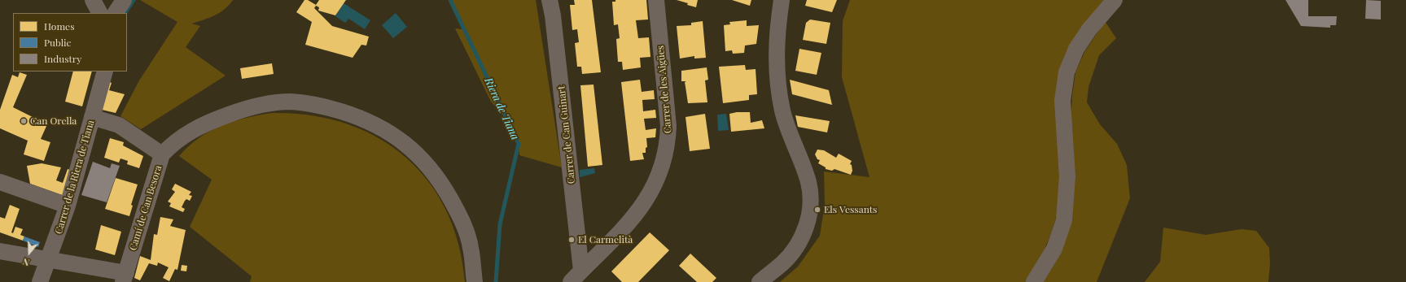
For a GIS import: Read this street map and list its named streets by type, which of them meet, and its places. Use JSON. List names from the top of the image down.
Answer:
{
  "streets": {
    "street": [
      "Carrer de les Aigües",
      "Carrer de Can Guinart",
      "Carrer de la Riera de Tiana",
      "Camí de Can Besora"
    ]
  },
  "crossings": [
    ["Carrer de les Aigües", "Carrer de Can Guinart"],
    ["Carrer de la Riera de Tiana", "Camí de Can Besora"]
  ],
  "water": ["Riera de Tiana"],
  "places": ["Can Orella", "Els Vessants", "El Carmelità"],
  "legend": ["Homes", "Public", "Industry"],
  "north": "bottom"
}
